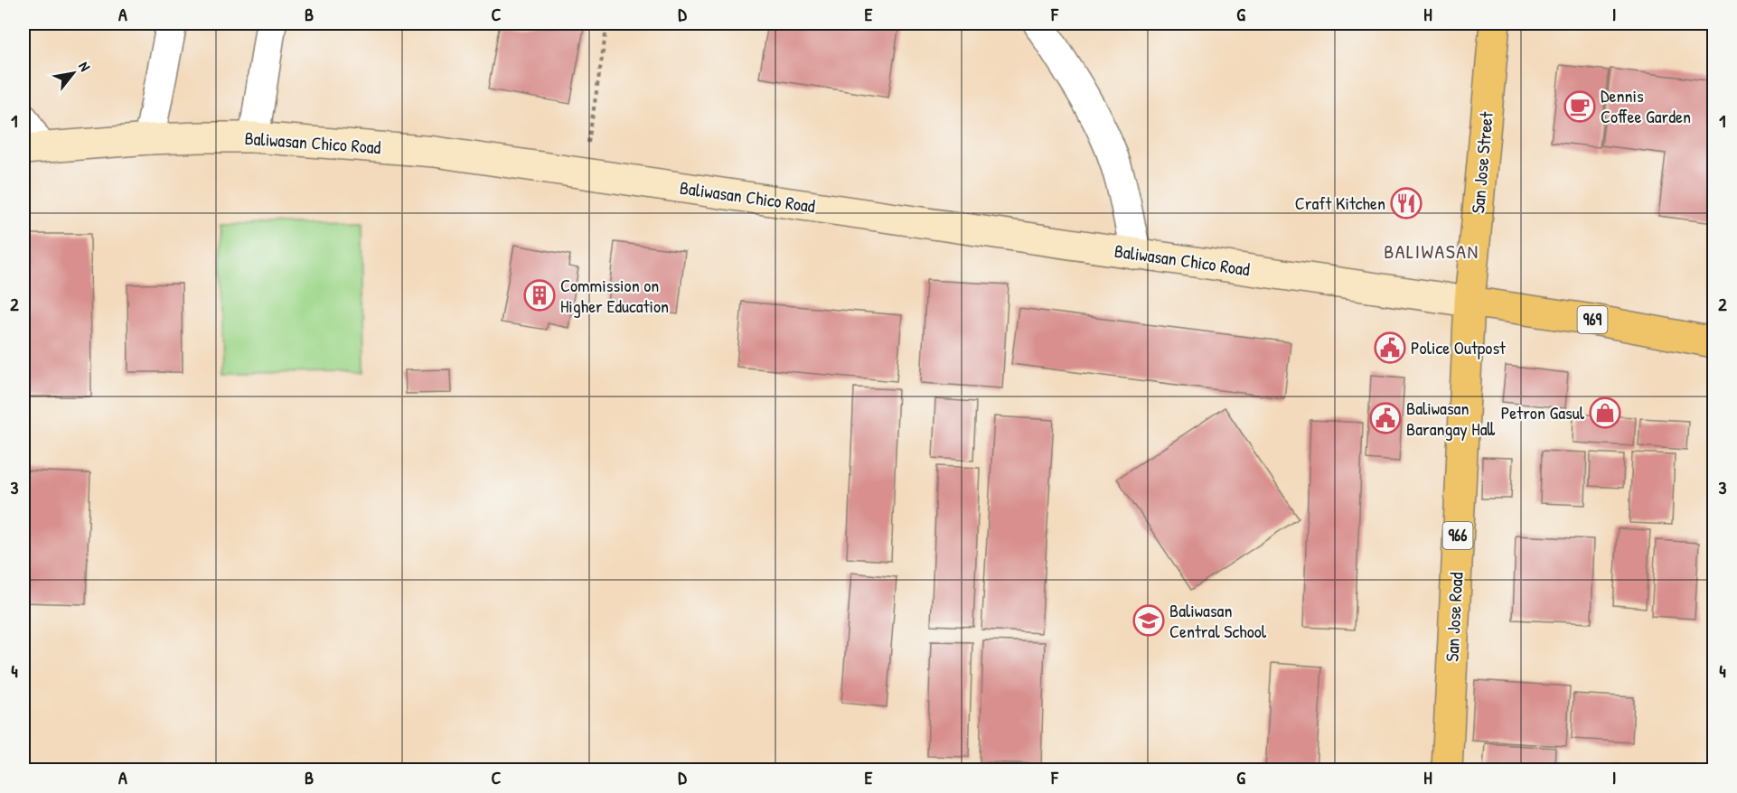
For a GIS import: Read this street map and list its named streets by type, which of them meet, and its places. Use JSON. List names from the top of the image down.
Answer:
{
  "streets": {
    "main road": [
      "Baliwasan Chico Road",
      "San Jose Street",
      "969",
      "966",
      "San Jose Road"
    ]
  },
  "crossings": [
    ["Baliwasan Chico Road", "San Jose Street"],
    ["Baliwasan Chico Road", "969"],
    ["Baliwasan Chico Road", "San Jose Road"],
    ["San Jose Street", "969"],
    ["San Jose Street", "San Jose Road"],
    ["969", "San Jose Road"]
  ],
  "districts": ["BALIWASAN"],
  "places": {
    "cafe": ["Dennis Coffee Garden"],
    "restaurant": ["Craft Kitchen"],
    "building": ["Commission on Higher Education"],
    "public building": ["Police Outpost", "Baliwasan Barangay Hall"],
    "shop": ["Petron Gasul"],
    "school or university": ["Baliwasan Central School"]
  },
  "north": "top right",
  "grid": {
    "columns": [
      "A",
      "B",
      "C",
      "D",
      "E",
      "F",
      "G",
      "H",
      "I"
    ],
    "rows": [
      "1",
      "2",
      "3",
      "4"
    ]
  }
}
